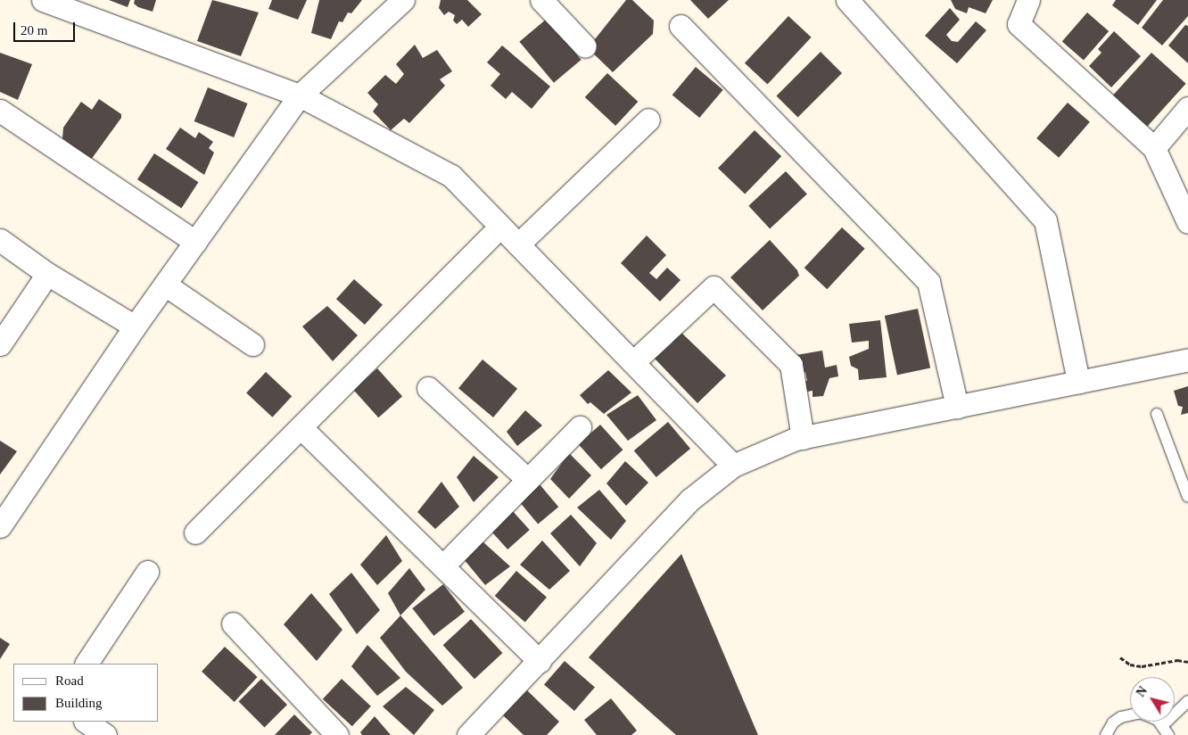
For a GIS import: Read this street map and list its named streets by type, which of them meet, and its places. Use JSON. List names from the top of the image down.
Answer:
{
  "legend": ["Road", "Building"],
  "scale_bar": "20 m",
  "north": "top left"
}
